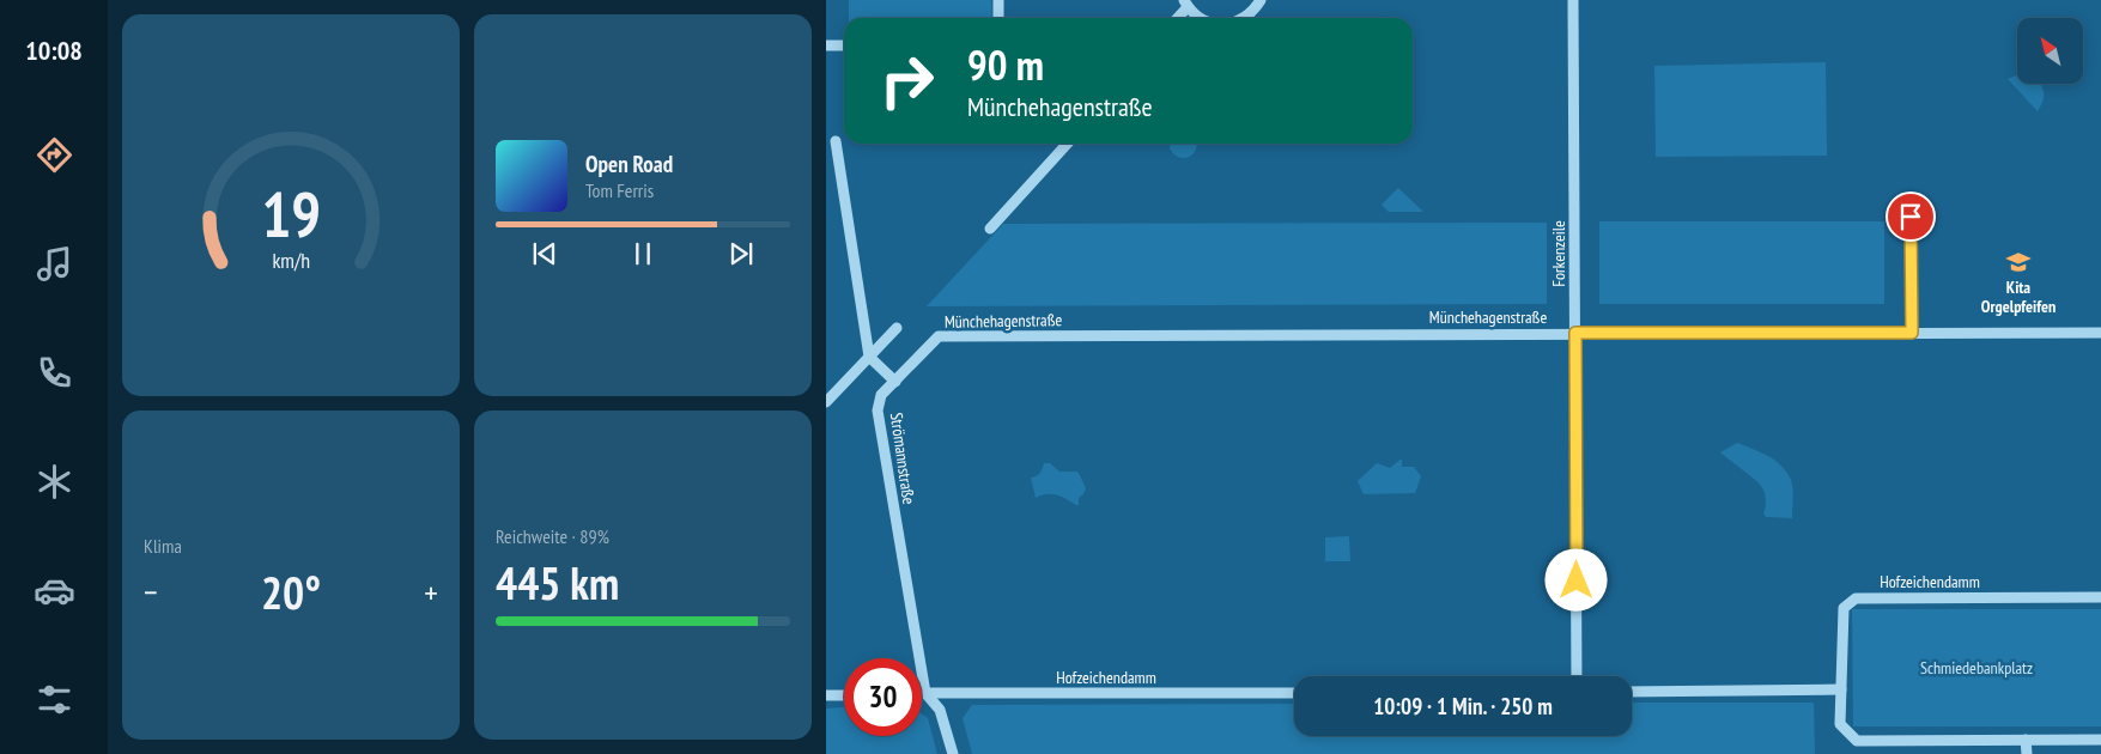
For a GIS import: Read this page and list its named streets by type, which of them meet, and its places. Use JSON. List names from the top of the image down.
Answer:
{
  "streets": {
    "street": [
      "Forkenzeile",
      "Münchehagenstraße",
      "Strömannstraße",
      "Hofzeichendamm"
    ]
  },
  "crossings": [
    ["Forkenzeile", "Münchehagenstraße"],
    ["Münchehagenstraße", "Strömannstraße"],
    ["Strömannstraße", "Hofzeichendamm"]
  ],
  "parks": ["Schmiedebankplatz"],
  "places": {
    "school or university": ["Kita Orgelpfeifen"]
  },
  "north": "top left",
  "page": {
    "tabs": "10:08",
    "turn": ["90 m", "Münchehagenstraße"],
    "song": ["Open Road", "Tom Ferris"],
    "tile": [
      "Klima",
      ["Reichweite · 89%", "445 km"]
    ],
    "heat": ["−", "20°", "+"],
    "limit": "30",
    "trip": "10:09 · 1 Min. · 250 m",
    "gauge": ["19", "km/h"]
  }
}
